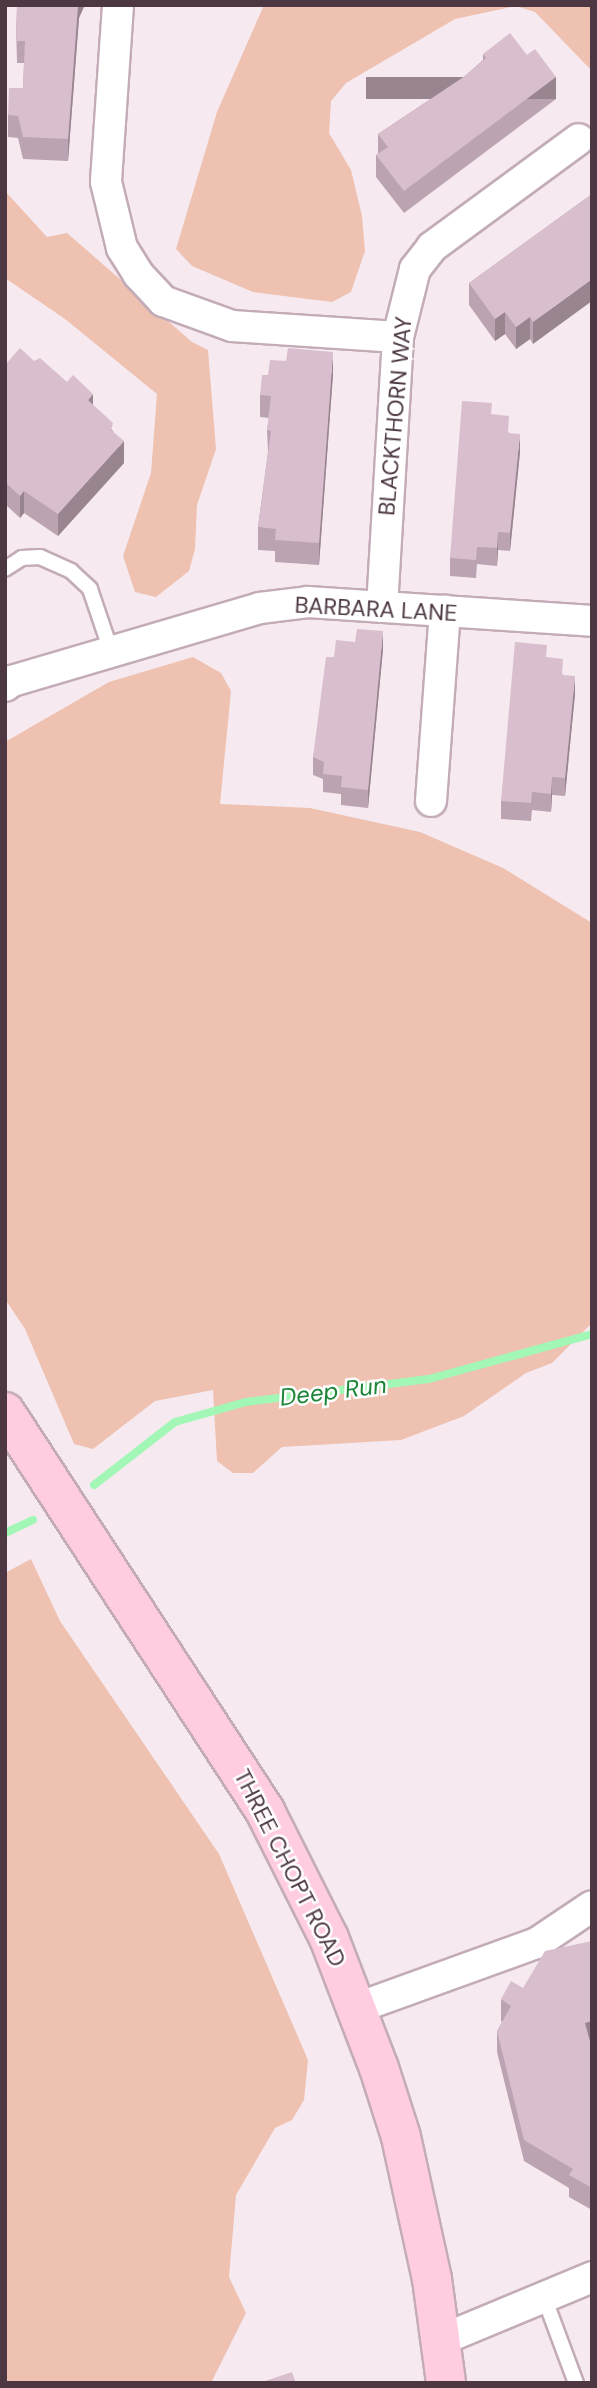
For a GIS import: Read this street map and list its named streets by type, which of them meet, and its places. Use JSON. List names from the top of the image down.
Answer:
{
  "streets": {
    "main road": ["THREE CHOPT ROAD"],
    "street": ["BLACKTHORN WAY", "BARBARA LANE"]
  },
  "crossings": [
    ["BLACKTHORN WAY", "BARBARA LANE"]
  ],
  "water": ["Deep Run"]
}
